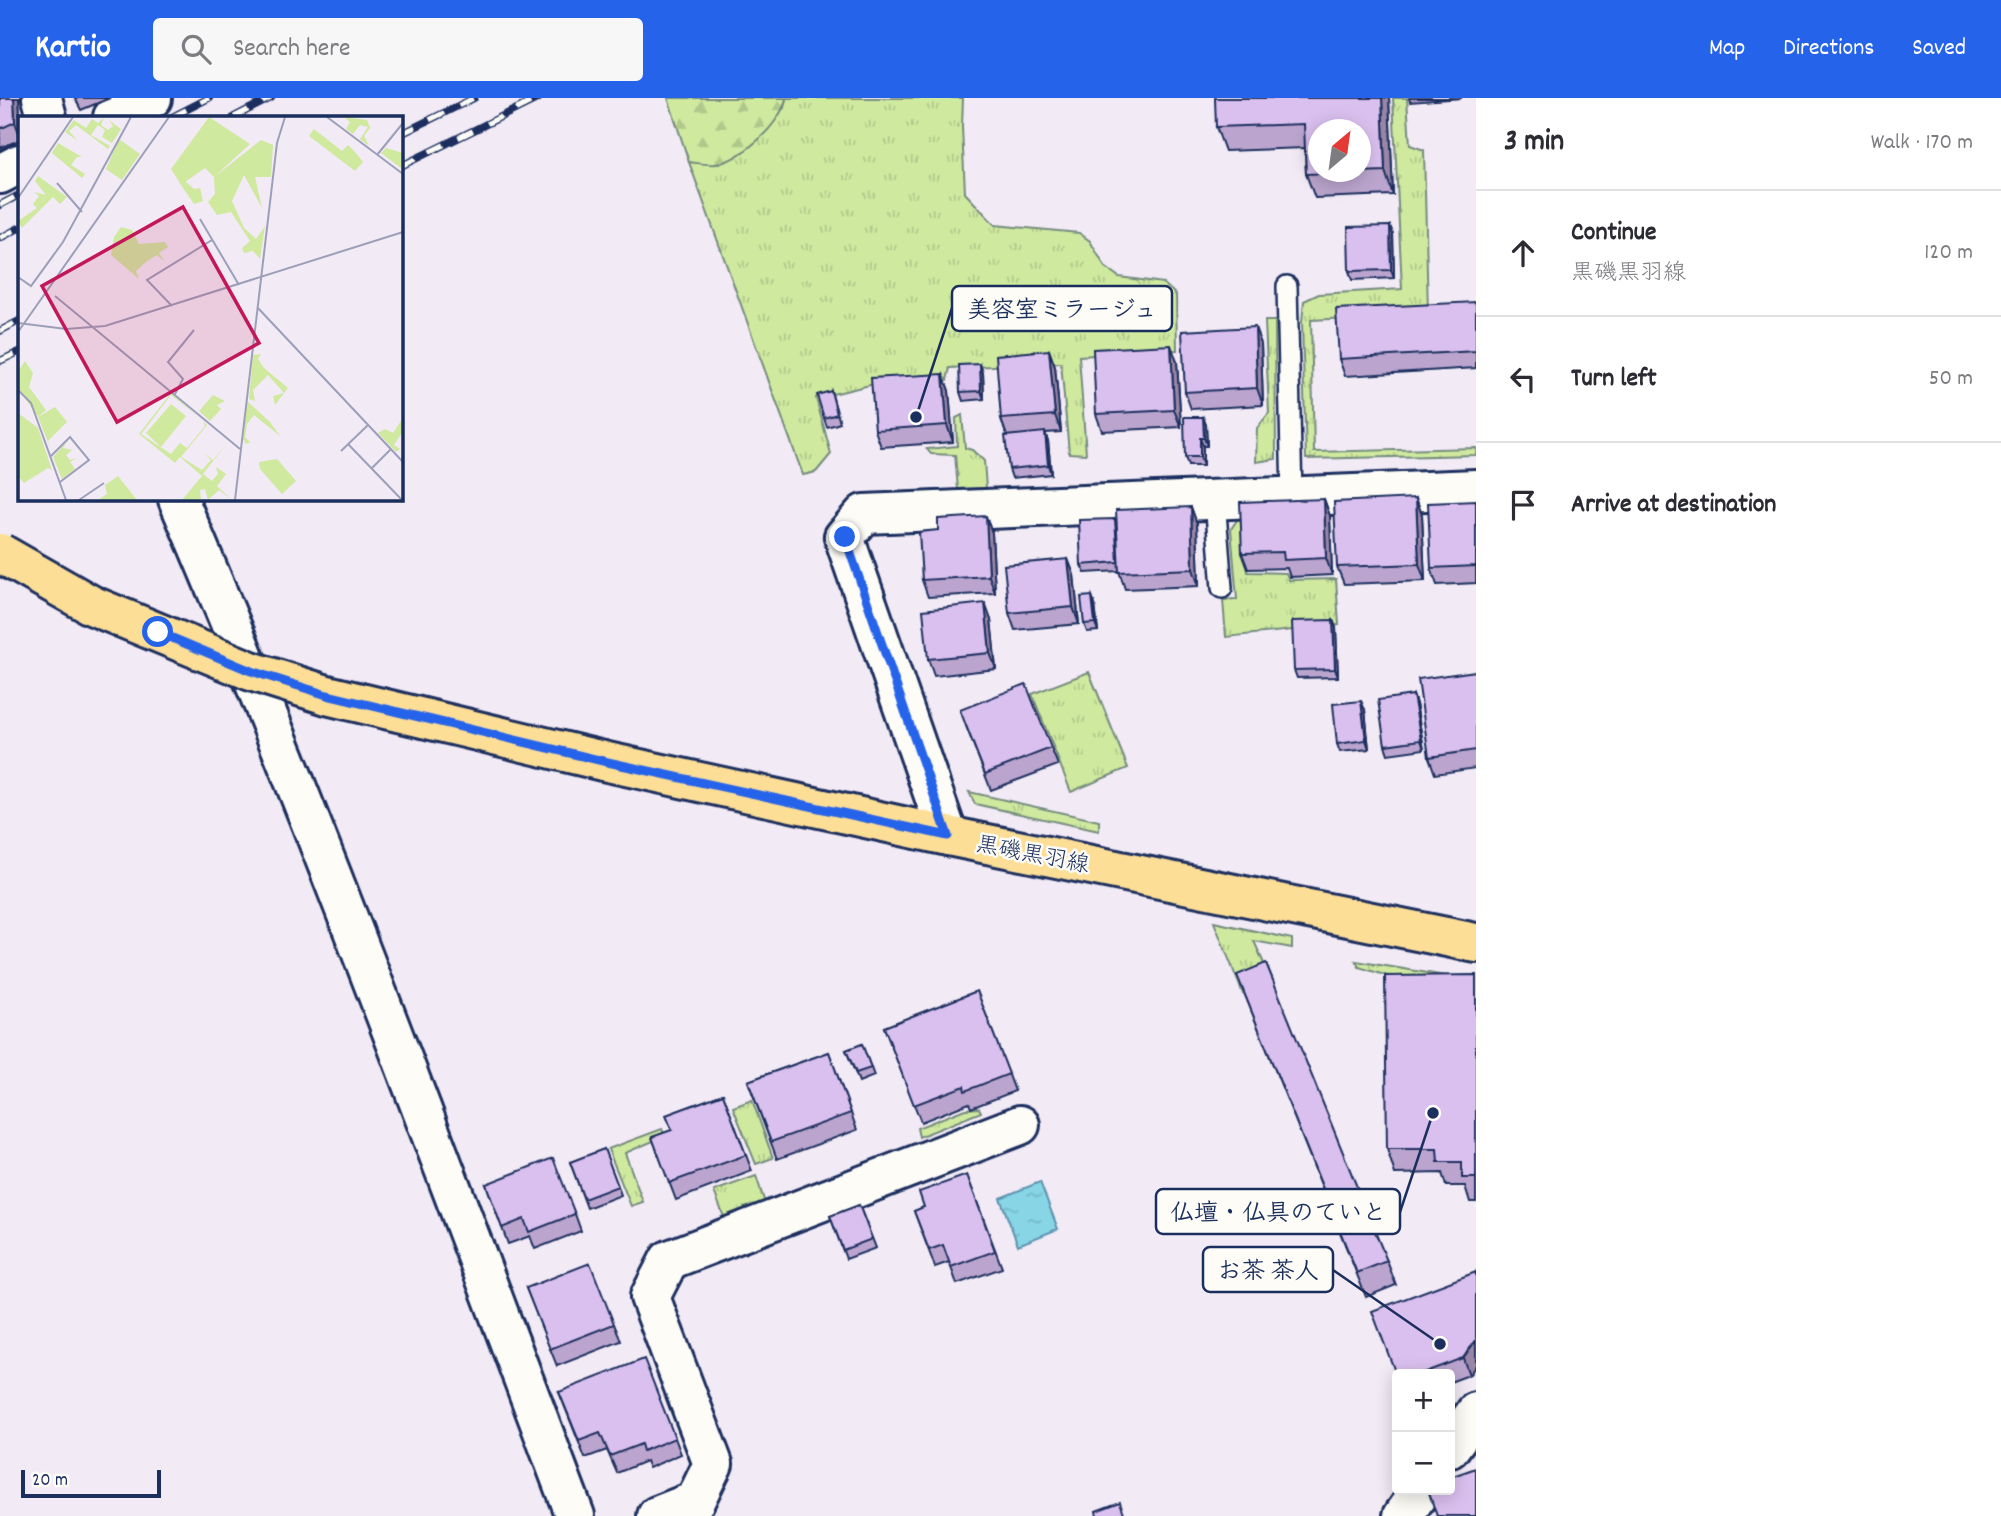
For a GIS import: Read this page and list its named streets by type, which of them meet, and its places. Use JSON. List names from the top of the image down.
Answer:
{
  "streets": {
    "main road": ["黒磯黒羽線"]
  },
  "places": ["美容室ミラージュ", "仏壇・仏具のていと", "お茶 茶人"],
  "scale_bar": "20 m",
  "north": "top right",
  "page": {
    "header": "Kartio",
    "search": "Search here",
    "nav": ["Map", "Directions", "Saved"],
    "heading": ["3 min", "Walk · 170 m"],
    "list": [
      ["Continue", "黒磯黒羽線", "120 m"],
      ["Turn left", "50 m"],
      "Arrive at destination"
    ],
    "map_buttons": ["+", "−"],
    "scale": "20 m"
  }
}
